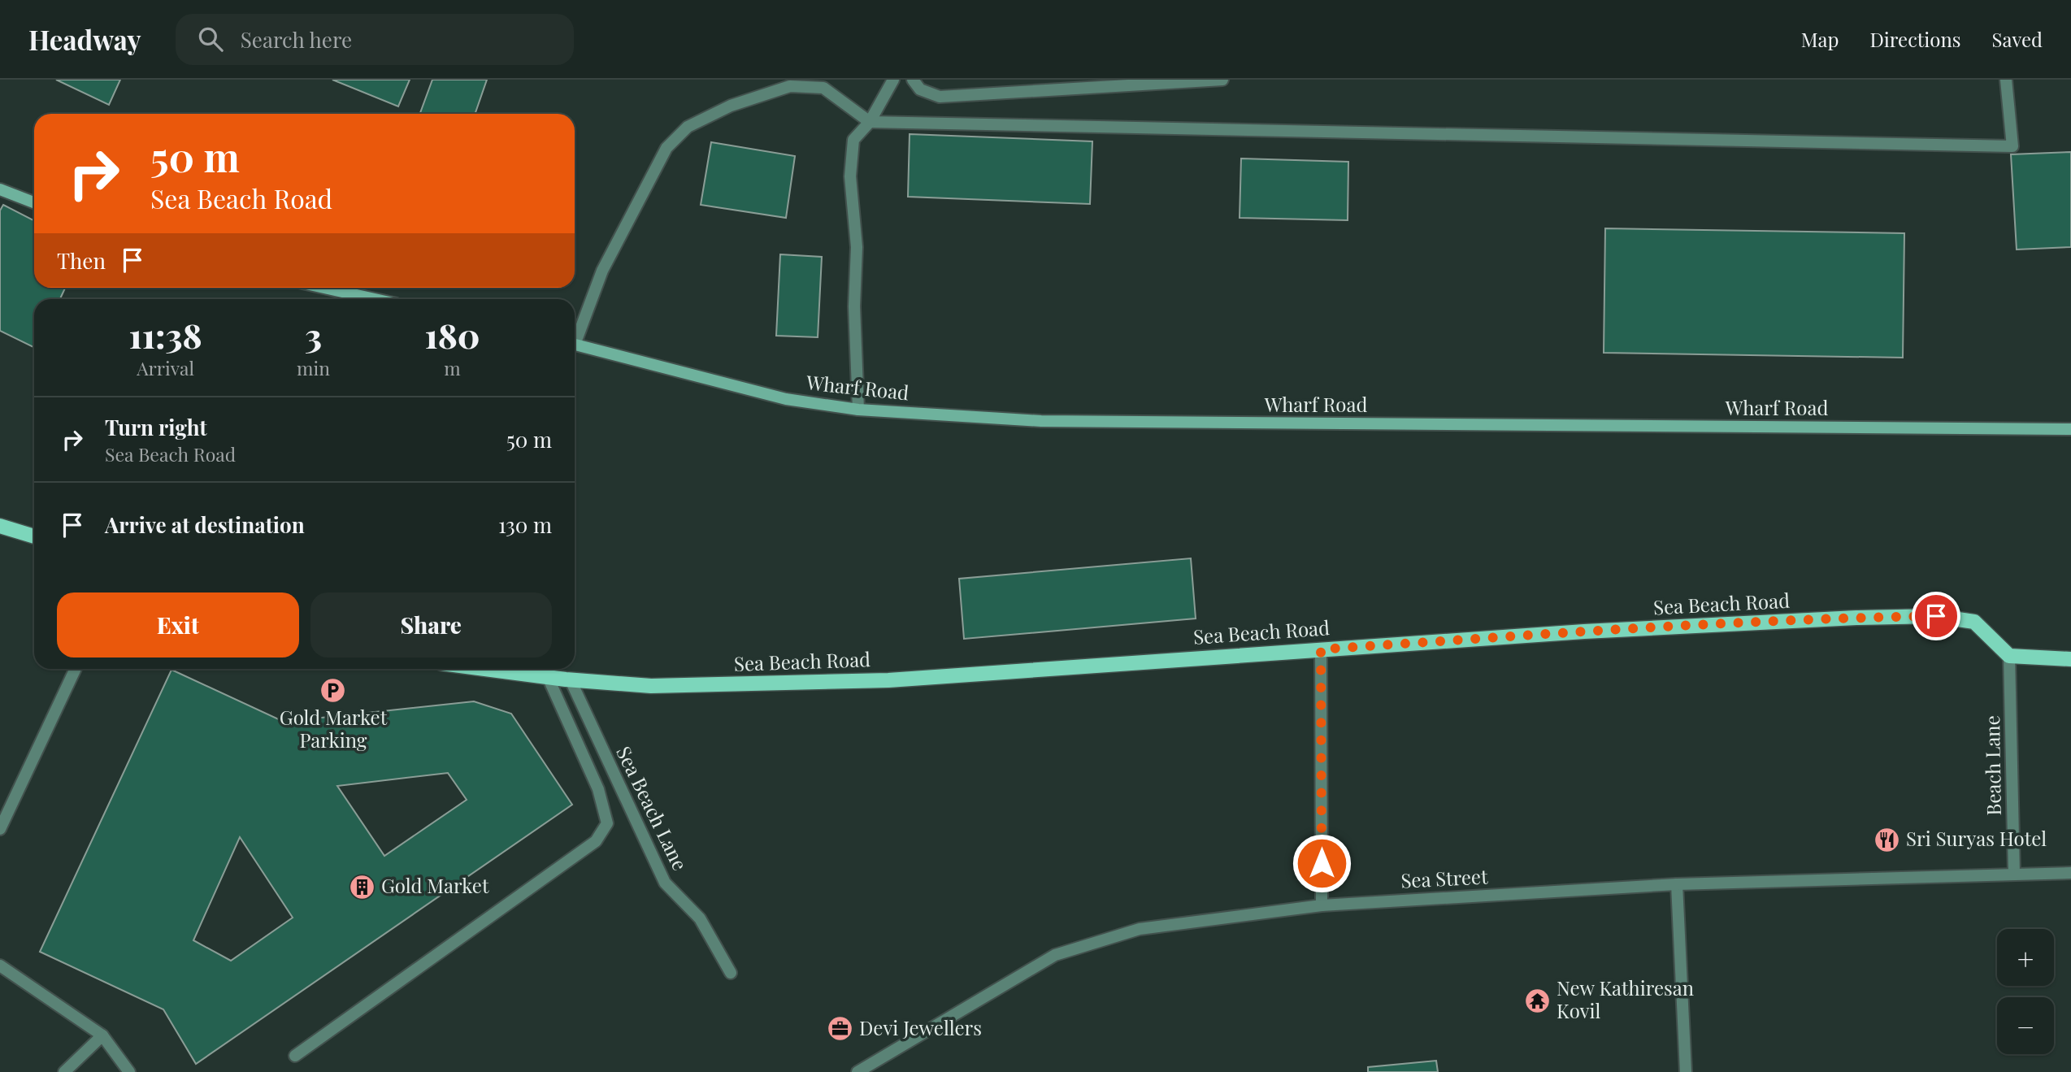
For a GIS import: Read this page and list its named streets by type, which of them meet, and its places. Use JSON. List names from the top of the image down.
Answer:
{
  "streets": {
    "main road": ["Wharf Road", "Sea Beach Road"],
    "street": ["Beach Lane", "Sea Beach Lane", "Sea Street"]
  },
  "crossings": [
    ["Sea Beach Road", "Beach Lane"],
    ["Sea Beach Road", "Sea Beach Lane"],
    ["Beach Lane", "Sea Street"]
  ],
  "places": {
    "parking": ["Gold Market Parking"],
    "restaurant": ["Sri Suryas Hotel"],
    "building": ["Gold Market"],
    "temple": ["New Kathiresan Kovil"],
    "office": ["Devi Jewellers"]
  },
  "page": {
    "header": "Headway",
    "search": "Search here",
    "nav": ["Map", "Directions", "Saved"],
    "turn": ["50 m", "Sea Beach Road"],
    "then": "Then",
    "eta": [
      "11:38",
      "Arrival",
      "3",
      "min",
      "180",
      "m"
    ],
    "list": [
      {
        "name": "Turn right",
        "note": "Sea Beach Road",
        "value": "50 m"
      },
      {
        "name": "Arrive at destination",
        "value": "130 m"
      }
    ],
    "buttons": ["Exit", "Share"],
    "map_buttons": ["+", "−"]
  }
}
